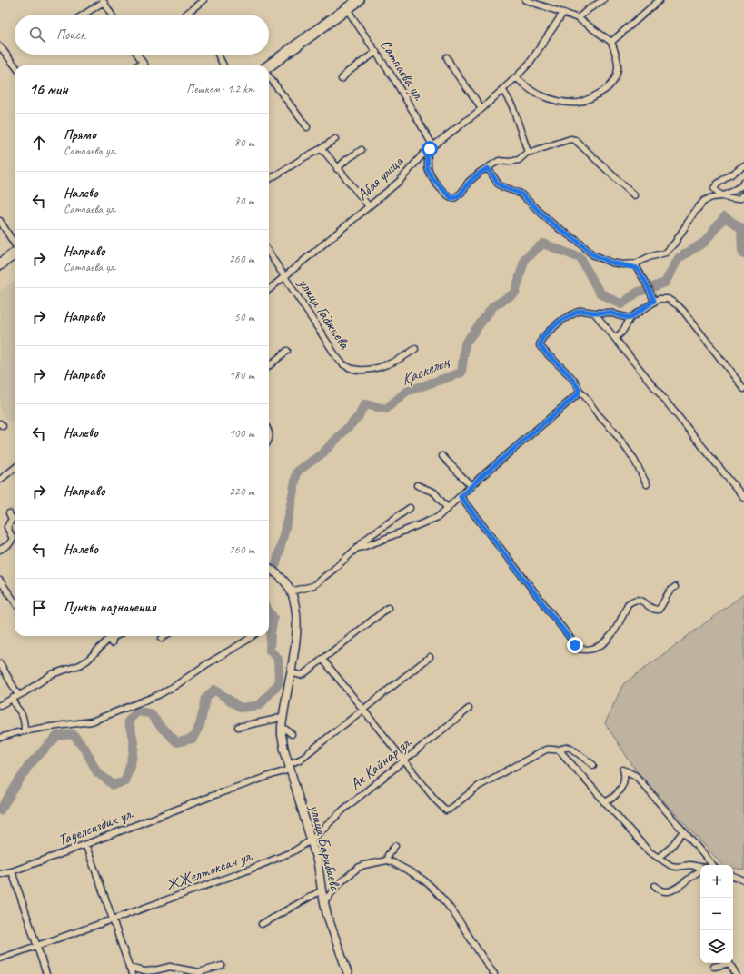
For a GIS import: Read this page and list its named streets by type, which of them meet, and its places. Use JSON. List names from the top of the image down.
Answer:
{
  "streets": {
    "street": [
      "Сатпаева ул.",
      "Абая улица",
      "улица Гаджиева",
      "Ак Кайнар ул.",
      "Тауелсиздик ул.",
      "улица Барибаева",
      "ЖЖелтоксан ул."
    ]
  },
  "crossings": [
    ["Сатпаева ул.", "Абая улица"],
    ["Абая улица", "улица Гаджиева"],
    ["Ак Кайнар ул.", "улица Барибаева"],
    ["Ак Кайнар ул.", "ЖЖелтоксан ул."],
    ["Тауелсиздик ул.", "улица Барибаева"],
    ["улица Барибаева", "ЖЖелтоксан ул."]
  ],
  "water": ["Қаскелең"],
  "page": {
    "search": "Поиск",
    "heading": ["16 мин", "Пешком · 1.2 km"],
    "list": [
      ["Прямо", "Сатпаева ул.", "80 m"],
      ["Налево", "Сатпаева ул.", "70 m"],
      ["Направо", "Сатпаева ул.", "260 m"],
      ["Направо", "50 m"],
      ["Направо", "180 m"],
      ["Налево", "100 m"],
      ["Направо", "220 m"],
      ["Налево", "260 m"],
      "Пункт назначения"
    ],
    "map_buttons": ["+", "−"]
  }
}
